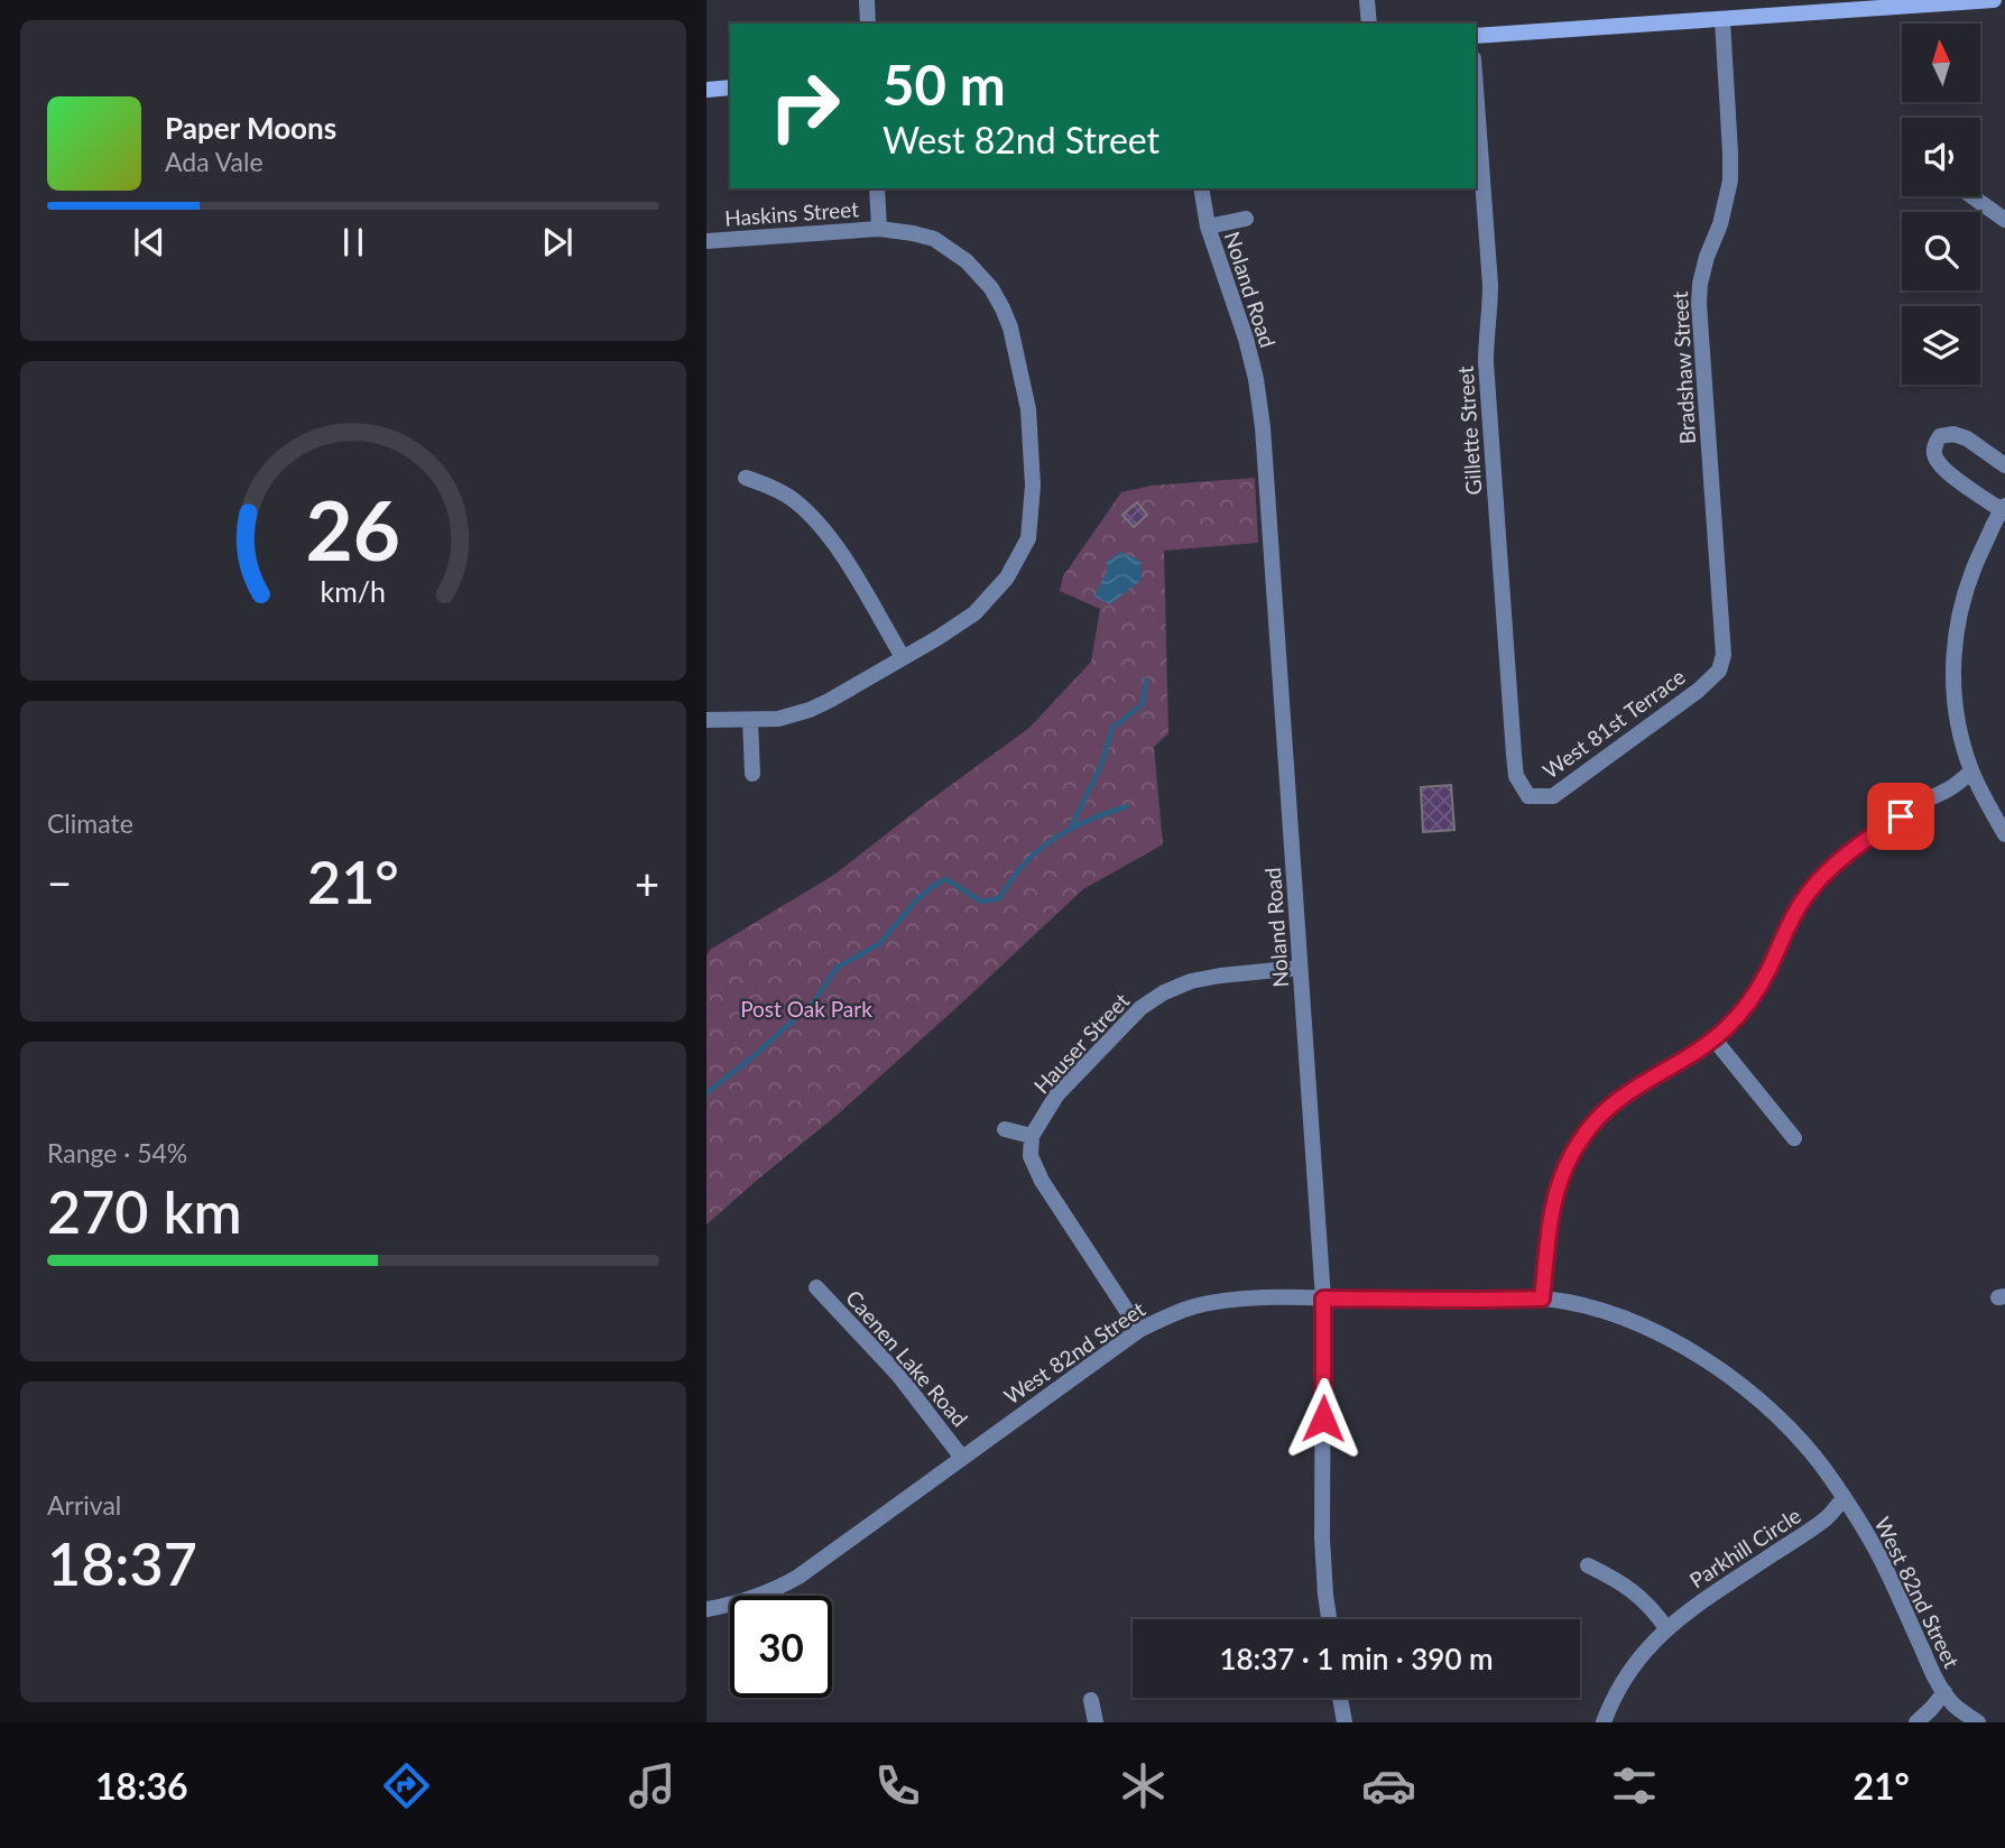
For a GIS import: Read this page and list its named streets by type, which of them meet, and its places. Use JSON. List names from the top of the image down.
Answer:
{
  "streets": {
    "street": [
      "Haskins Street",
      "Noland Road",
      "Bradshaw Street",
      "Gillette Street",
      "West 81st Terrace",
      "Hauser Street",
      "West 82nd Street",
      "Caenen Lake Road",
      "Parkhill Circle"
    ]
  },
  "crossings": [
    ["Noland Road", "Hauser Street"],
    ["Noland Road", "West 82nd Street"],
    ["Bradshaw Street", "West 81st Terrace"],
    ["Gillette Street", "West 81st Terrace"],
    ["West 82nd Street", "Caenen Lake Road"],
    ["West 82nd Street", "Parkhill Circle"]
  ],
  "parks": ["Post Oak Park"],
  "north": "top",
  "page": {
    "turn": ["50 m", "West 82nd Street"],
    "song": ["Paper Moons", "Ada Vale"],
    "tile": [
      "Climate",
      ["Range · 54%", "270 km"],
      ["Arrival", "18:37"]
    ],
    "heat": ["−", "21°", "+"],
    "limit": "30",
    "trip": "18:37 · 1 min · 390 m",
    "tabs": ["18:36", "21°"],
    "gauge": ["26", "km/h"]
  }
}
